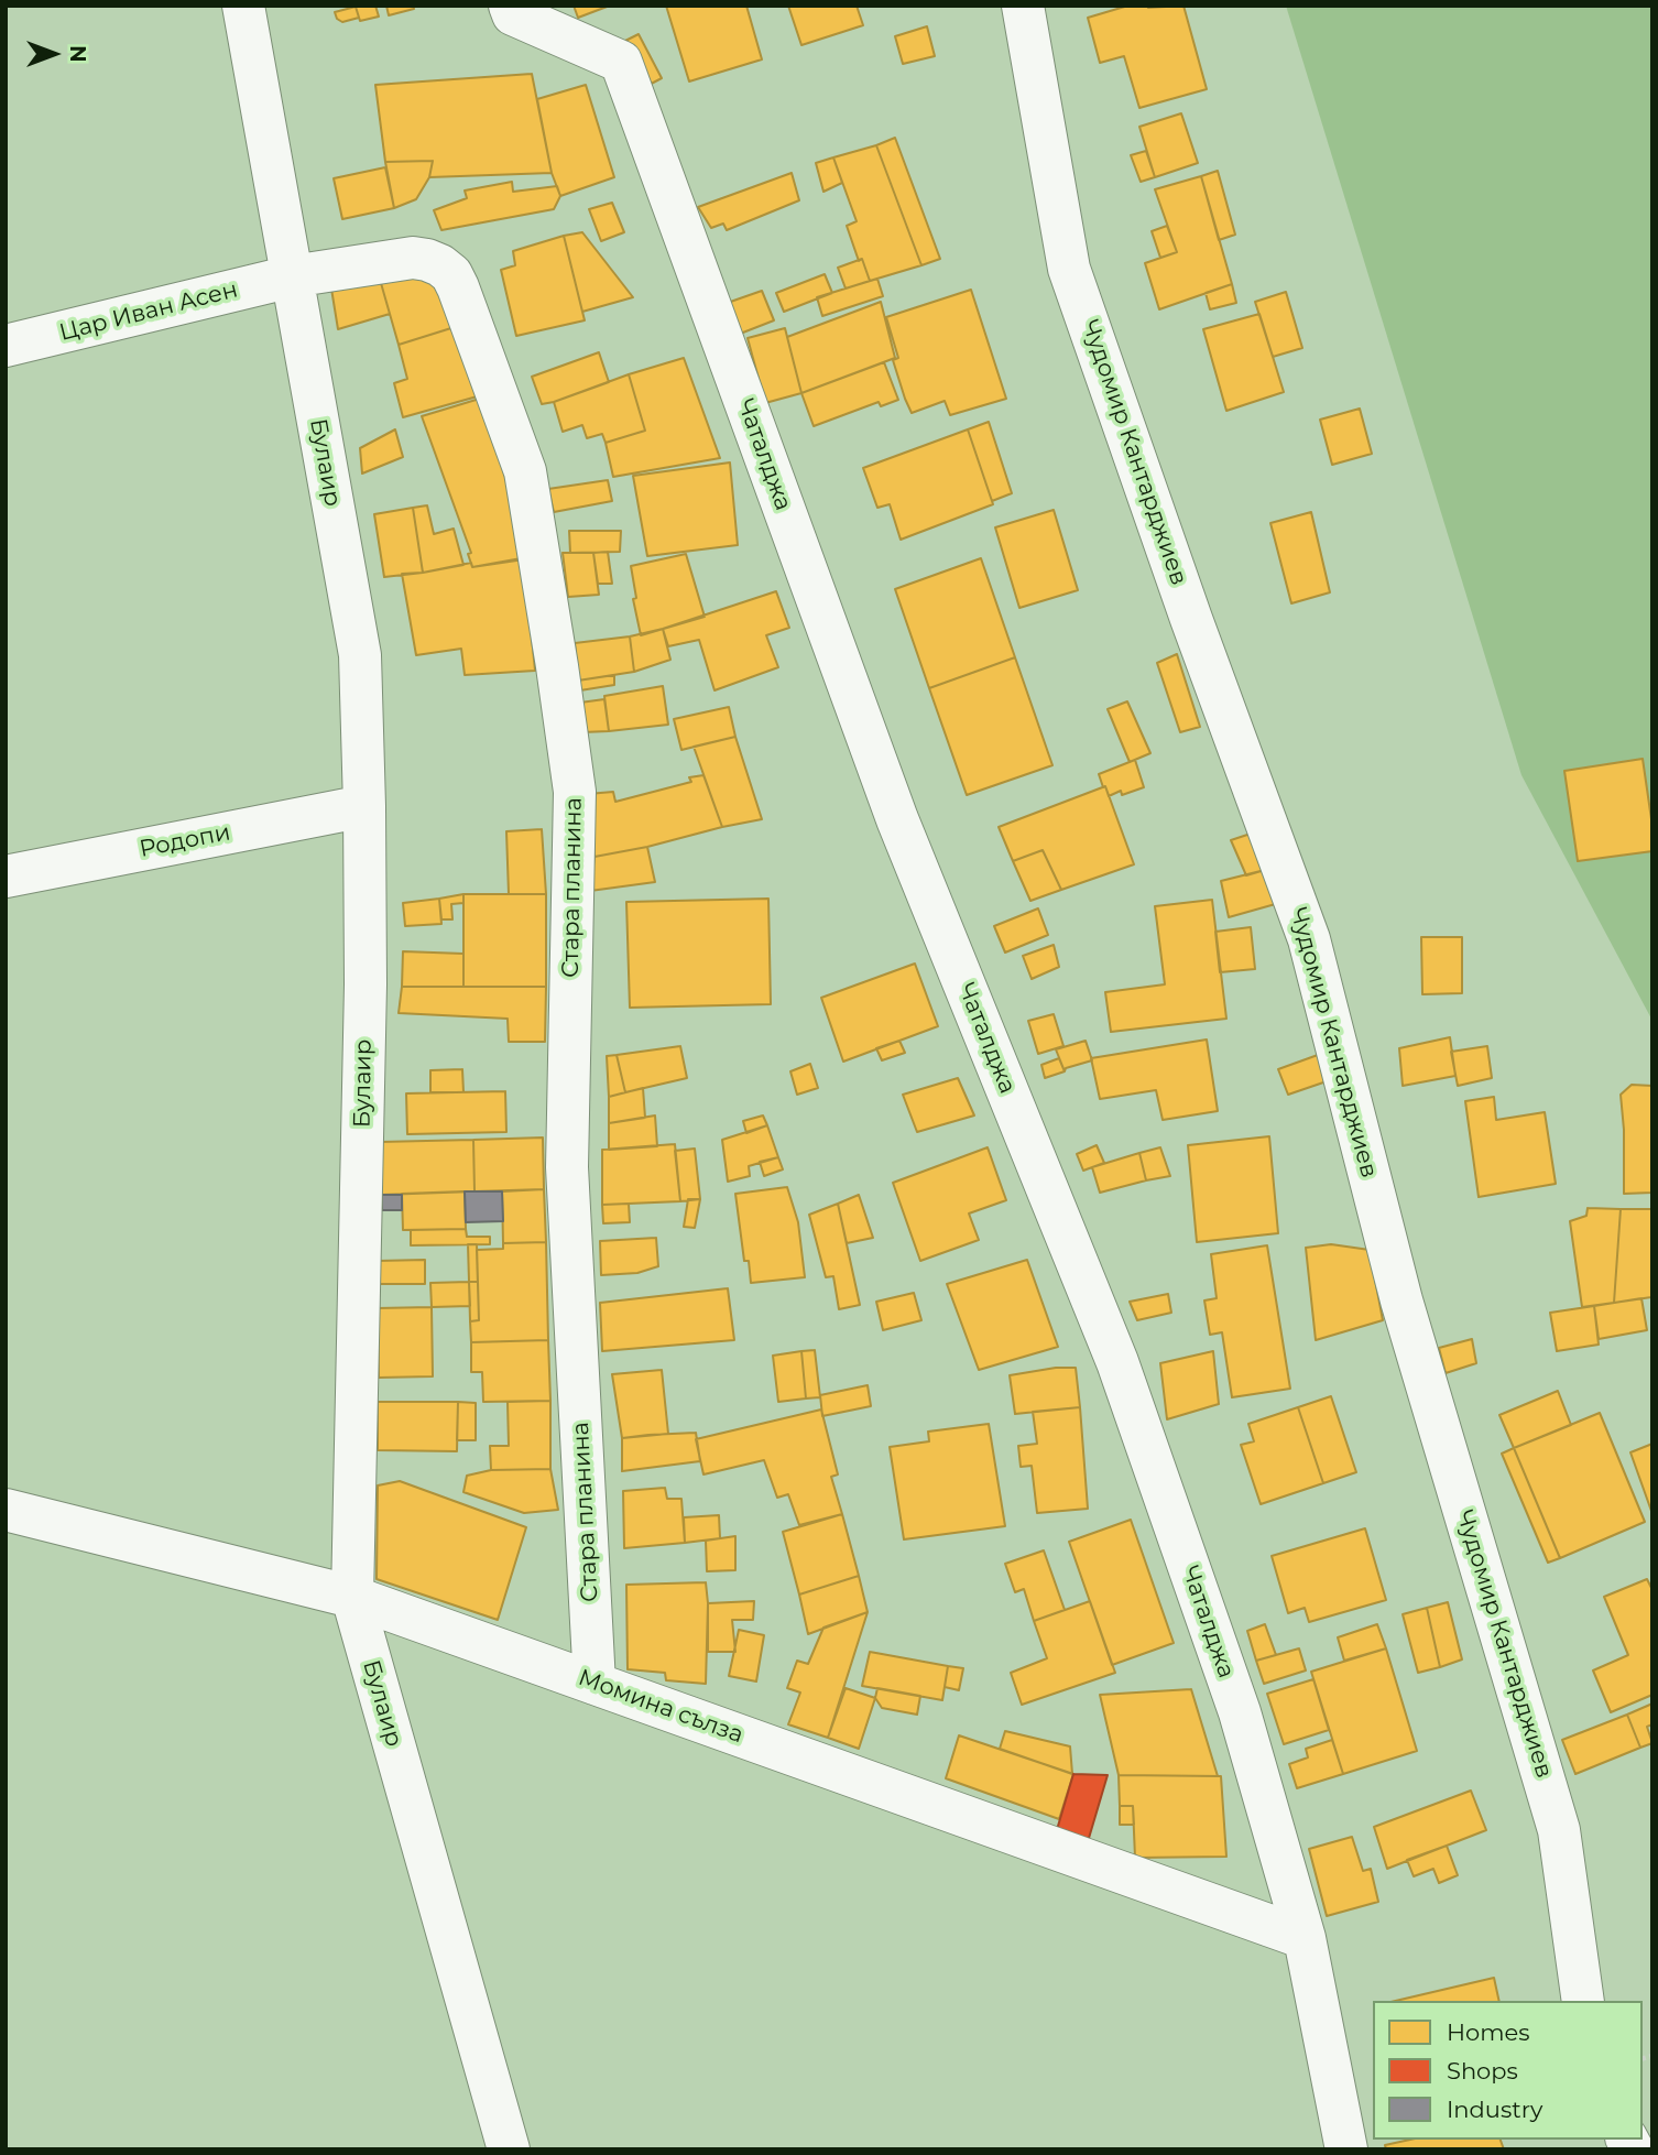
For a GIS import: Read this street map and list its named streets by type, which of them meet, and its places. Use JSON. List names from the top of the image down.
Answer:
{
  "streets": {
    "street": [
      "Цар Иван Асен",
      "Чудомир Кантарджиев",
      "Чаталджа",
      "Булаир",
      "Родопи",
      "Стара планина",
      "Момина сълза"
    ]
  },
  "crossings": [
    ["Цар Иван Асен", "Булаир"],
    ["Цар Иван Асен", "Стара планина"],
    ["Чаталджа", "Момина сълза"],
    ["Булаир", "Родопи"],
    ["Булаир", "Стара планина"],
    ["Булаир", "Момина сълза"],
    ["Стара планина", "Момина сълза"]
  ],
  "legend": ["Homes", "Shops", "Industry"],
  "north": "right"
}
